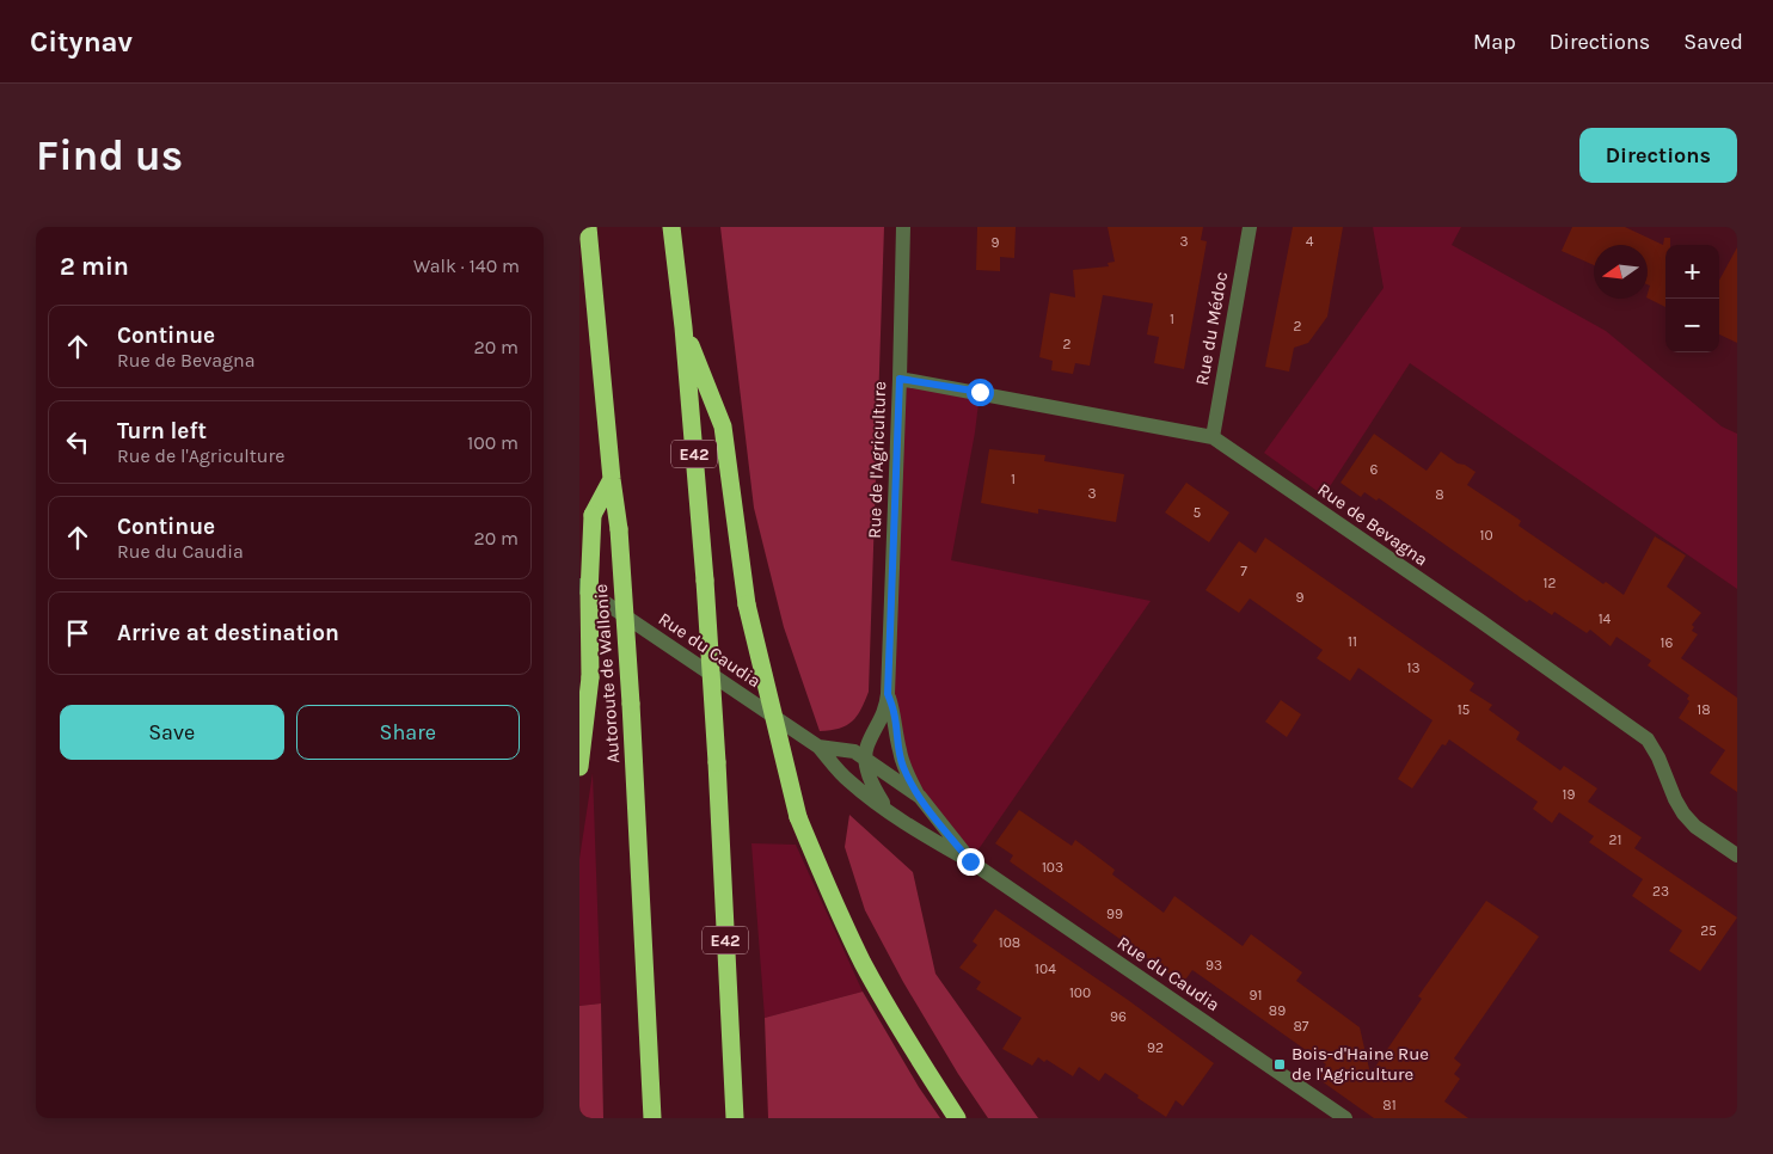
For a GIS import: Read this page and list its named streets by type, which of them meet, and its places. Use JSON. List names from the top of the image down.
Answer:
{
  "streets": {
    "highway": ["E42", "Autoroute de Wallonie"],
    "street": [
      "Rue du Médoc",
      "Rue de l'Agriculture",
      "Rue de Bevagna",
      "Rue du Caudia"
    ]
  },
  "crossings": [
    ["Rue du Médoc", "Rue de Bevagna"],
    ["Rue de l'Agriculture", "Rue de Bevagna"],
    ["Rue de l'Agriculture", "Rue du Caudia"]
  ],
  "places": {
    "transit": ["Bois-d'Haine Rue de l'Agriculture"]
  },
  "house_numbers": [
    "3",
    "4",
    "9",
    "1",
    "2",
    "2",
    "6",
    "1",
    "3",
    "8",
    "5",
    "10",
    "7",
    "12",
    "9",
    "14",
    "11",
    "16",
    "13",
    "15",
    "18",
    "19",
    "21",
    "103",
    "23",
    "99",
    "25",
    "108",
    "93",
    "104",
    "100",
    "91",
    "89",
    "96",
    "87",
    "92",
    "81"
  ],
  "north": "left",
  "page": {
    "header": "Citynav",
    "nav": ["Map", "Directions", "Saved"],
    "buttons": [
      "Directions",
      ["Save", "Share"]
    ],
    "title": "Find us",
    "heading": ["2 min", "Walk · 140 m"],
    "map_buttons": ["+", "−"],
    "list": [
      ["Continue", "Rue de Bevagna", "20 m"],
      ["Turn left", "Rue de l'Agriculture", "100 m"],
      ["Continue", "Rue du Caudia", "20 m"],
      "Arrive at destination"
    ]
  }
}
